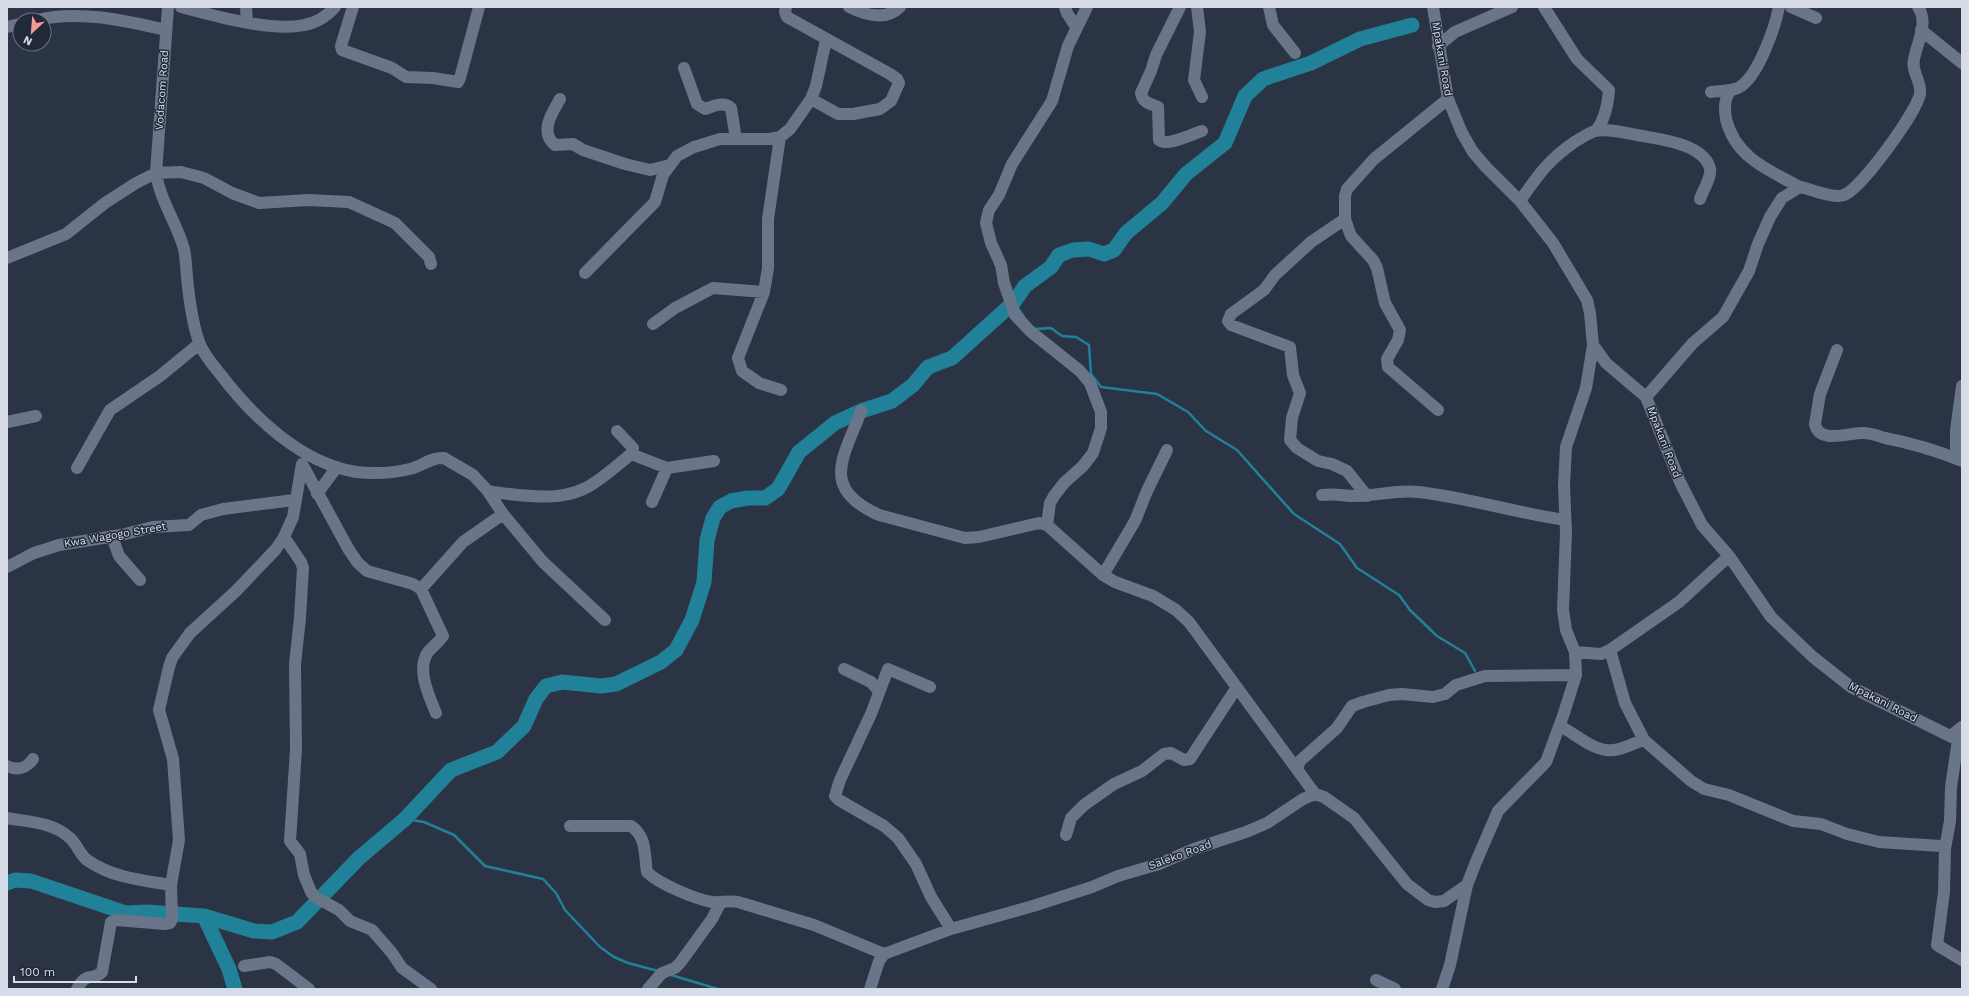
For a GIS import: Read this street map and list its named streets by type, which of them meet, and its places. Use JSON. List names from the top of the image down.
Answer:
{
  "streets": {
    "street": [
      "Mpakani Road",
      "Vodacom Road",
      "Kwa Wagogo Street",
      "Saleko Road"
    ]
  },
  "scale_bar": "100 m",
  "north": "bottom left"
}
